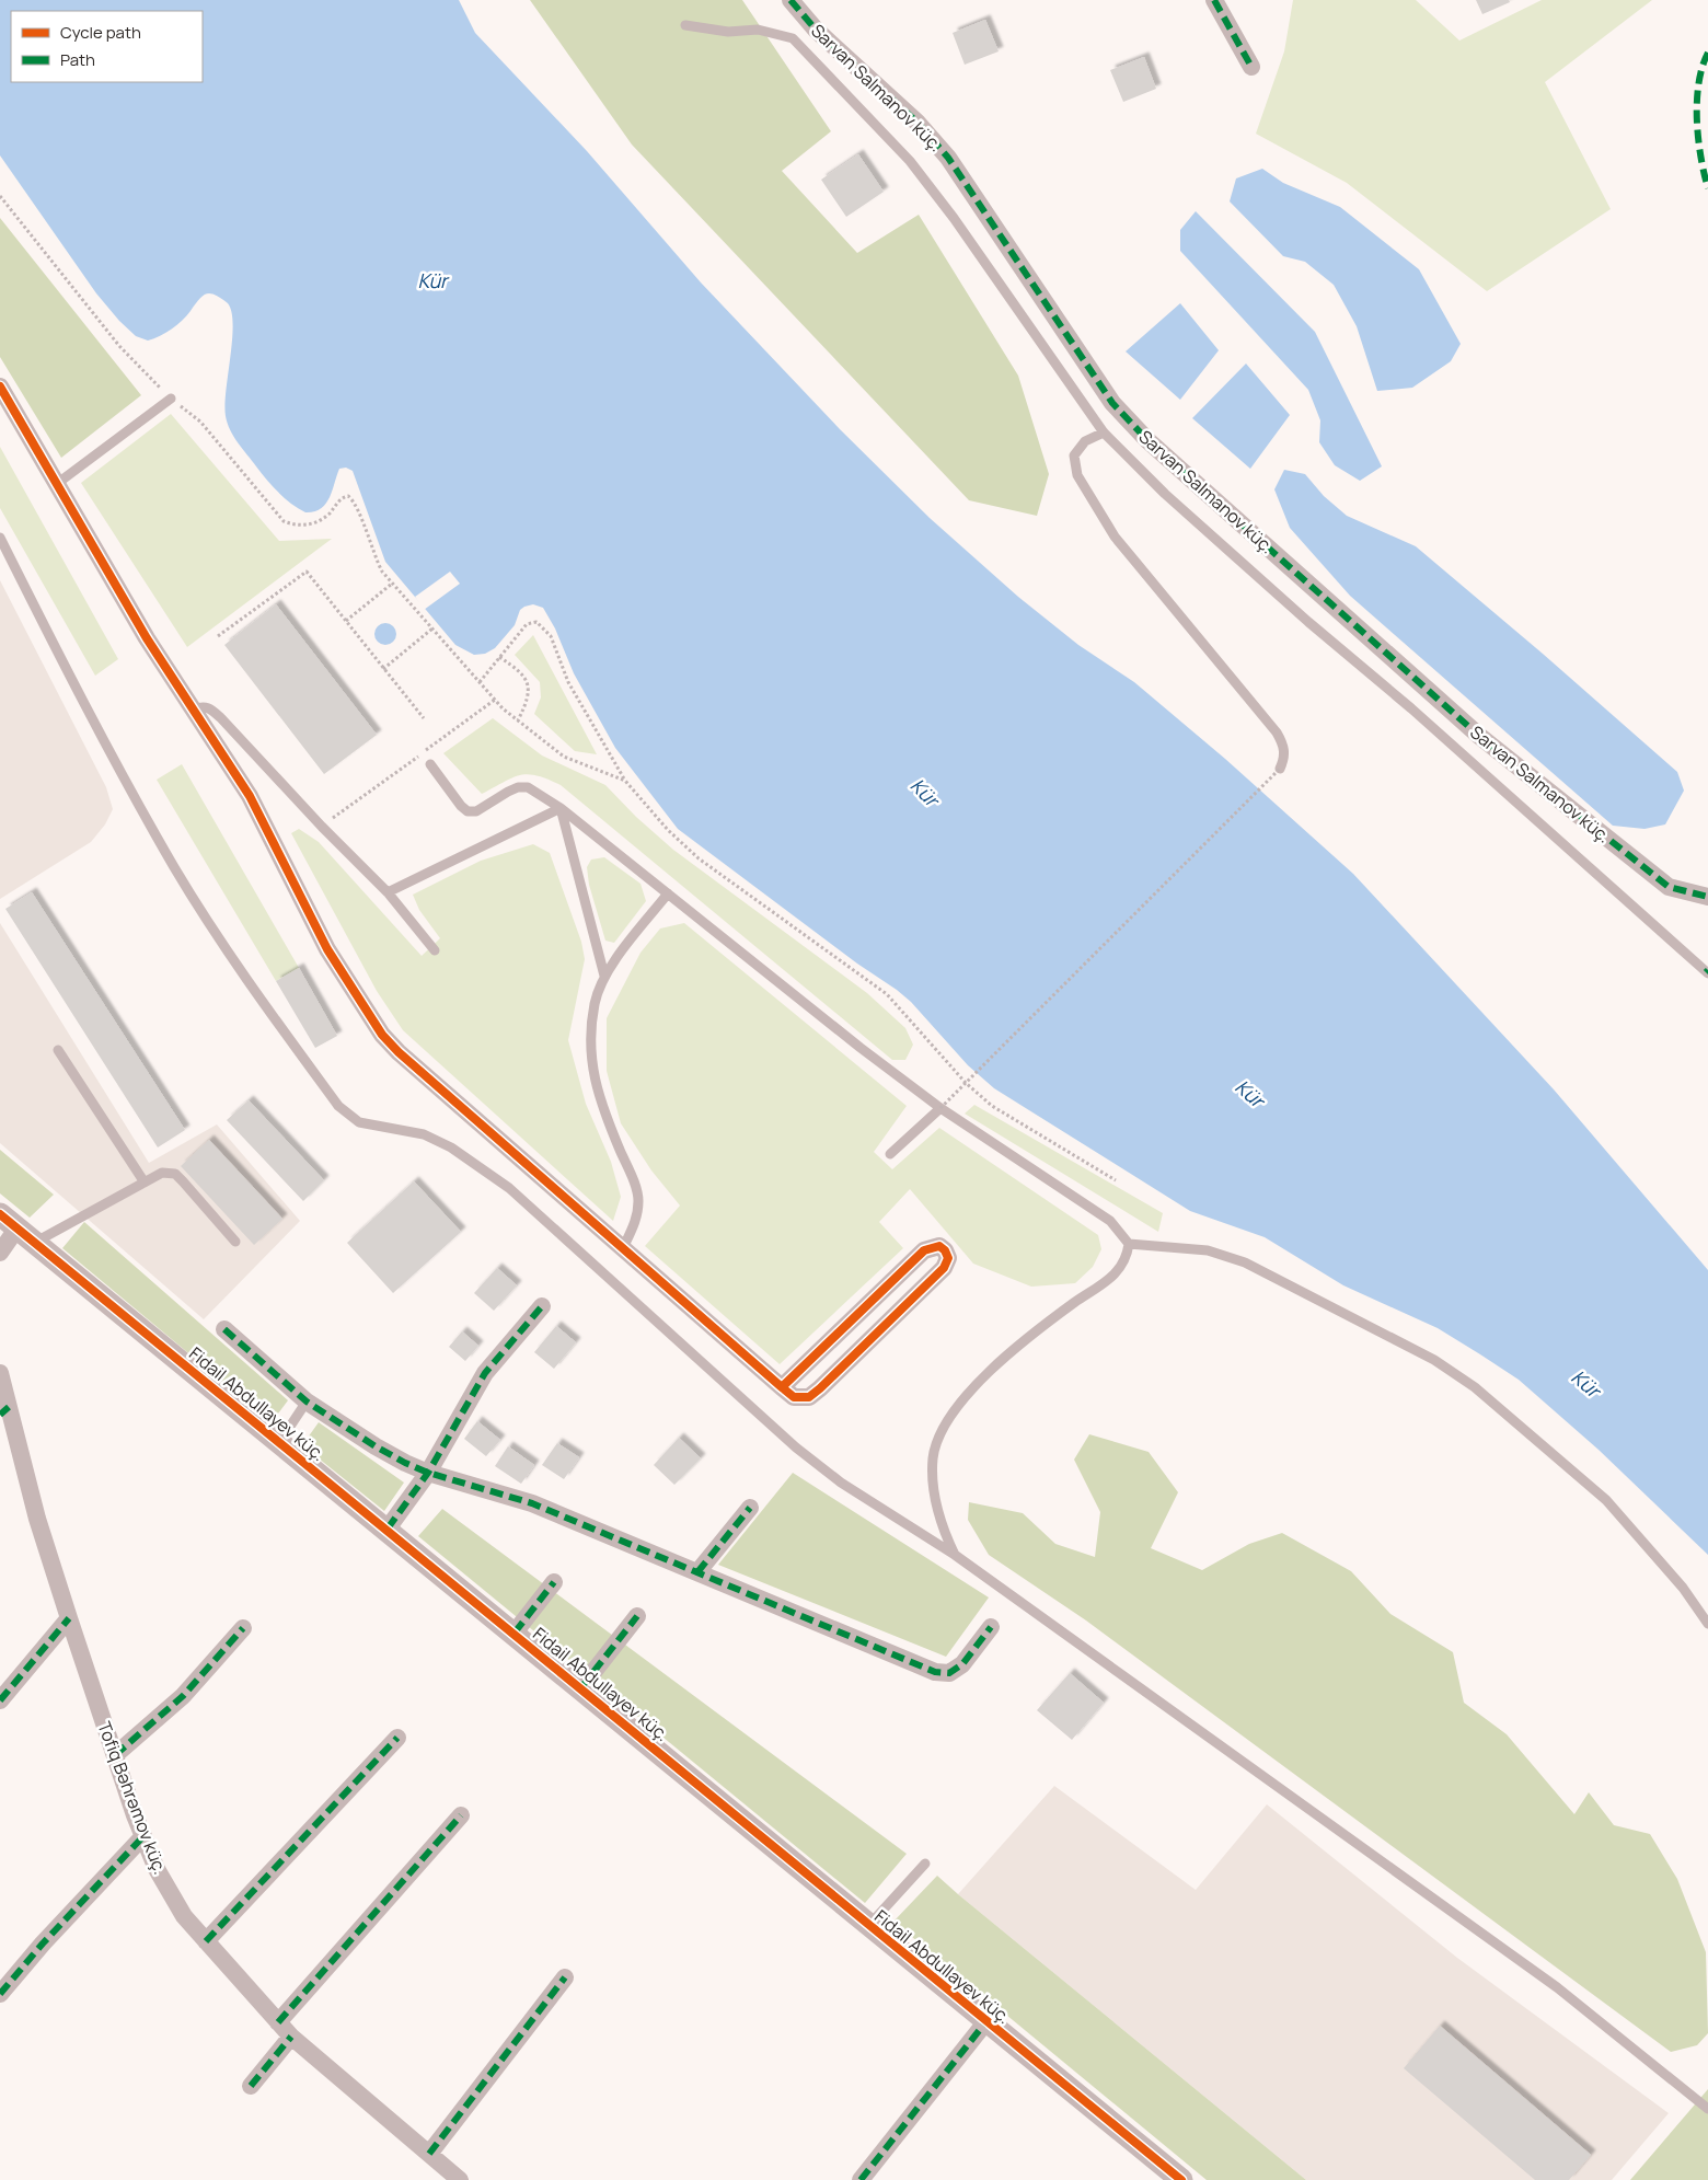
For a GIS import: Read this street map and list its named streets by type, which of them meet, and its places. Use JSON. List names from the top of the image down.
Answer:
{
  "streets": {
    "street": ["Sarvan Salmanov küç.", "Fidail Abdullayev küç.", "Tofiq Bəhrəmov küç."]
  },
  "water": ["Kür"],
  "legend": ["Cycle path", "Path"]
}
